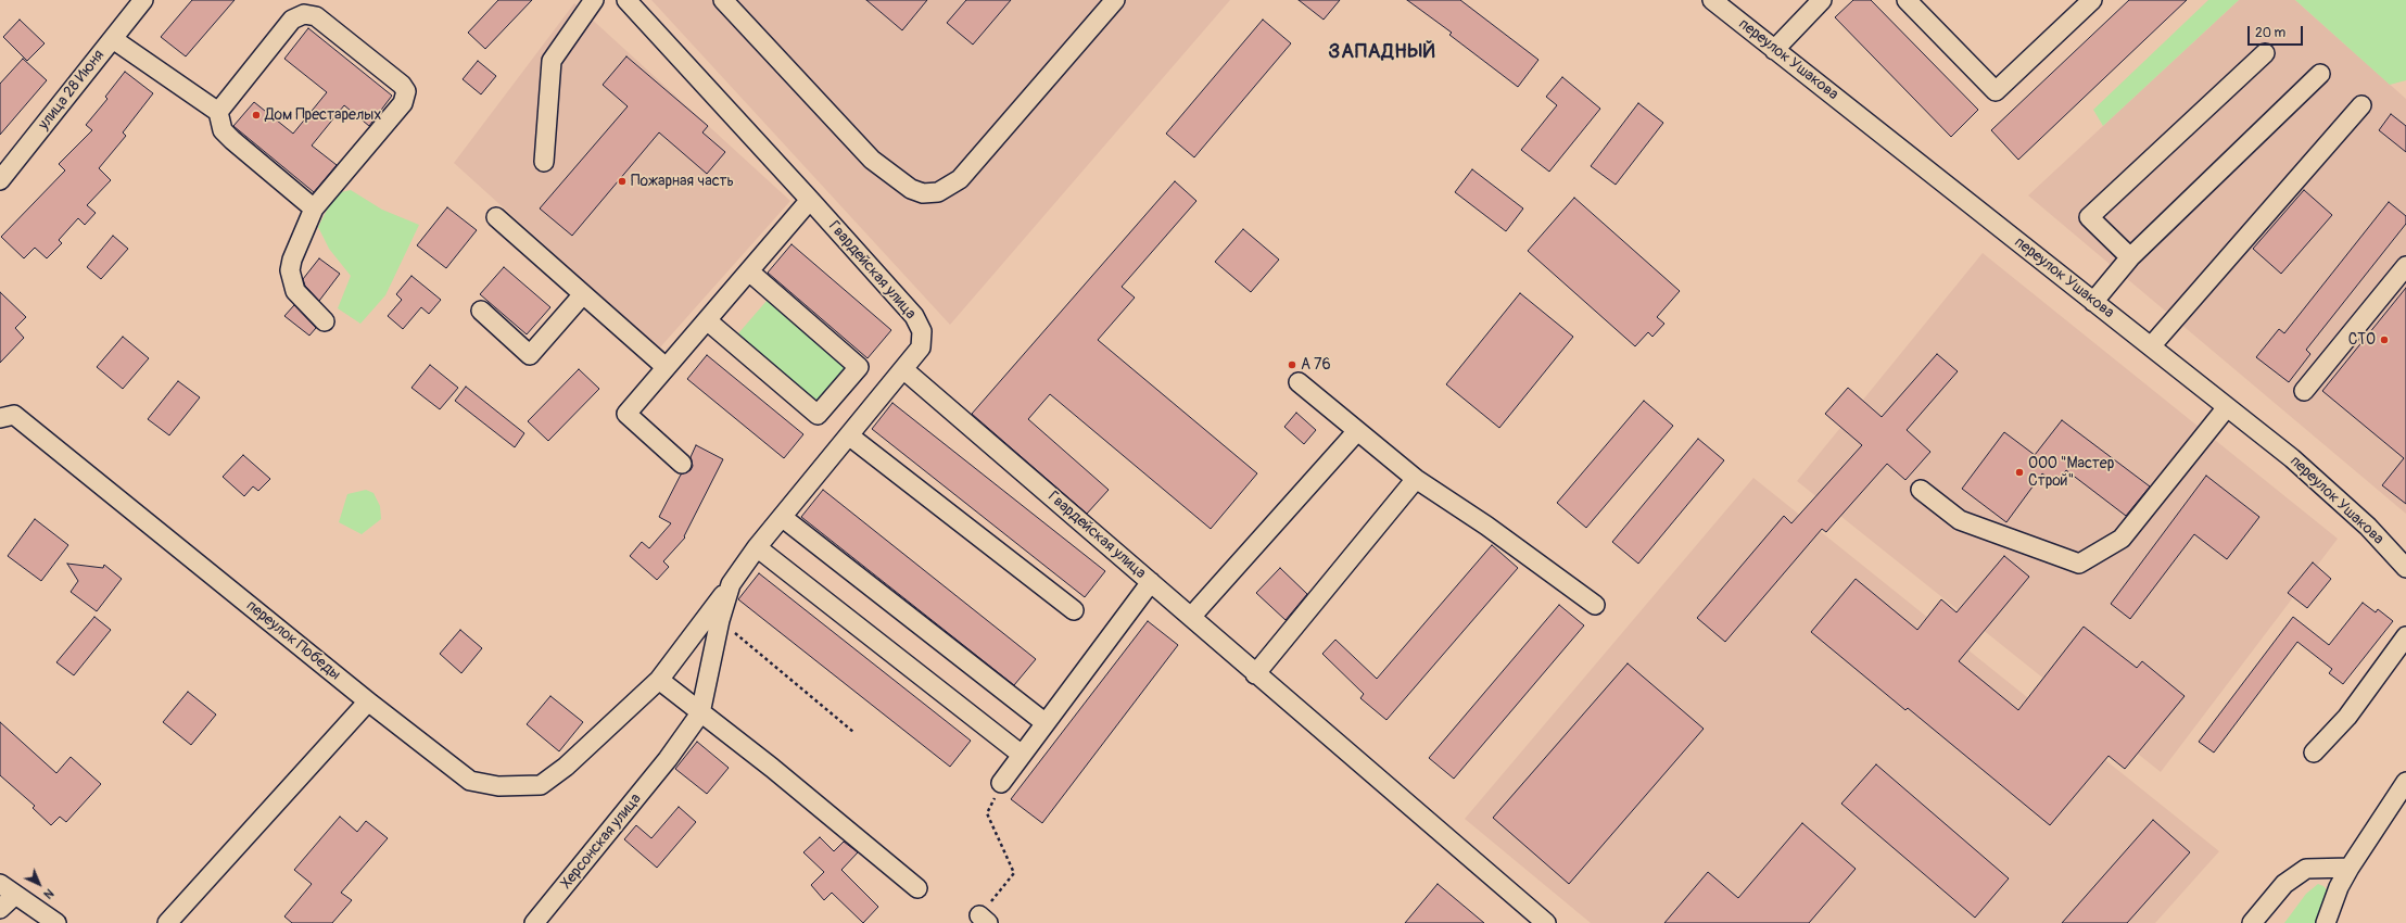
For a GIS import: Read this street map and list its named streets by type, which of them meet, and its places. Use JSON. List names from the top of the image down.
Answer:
{
  "streets": {
    "street": [
      "переулок Ушакова",
      "улица 28 Июня",
      "Гвардейская улица",
      "переулок Победы",
      "Херсонская улица"
    ]
  },
  "districts": ["ЗАПАДНЫЙ"],
  "places": [
    "Дом Престарелых",
    "Пожарная часть",
    "СТО",
    "А 76",
    "ООО \"Мастер Строй\""
  ],
  "scale_bar": "20 m",
  "north": "bottom right"
}
